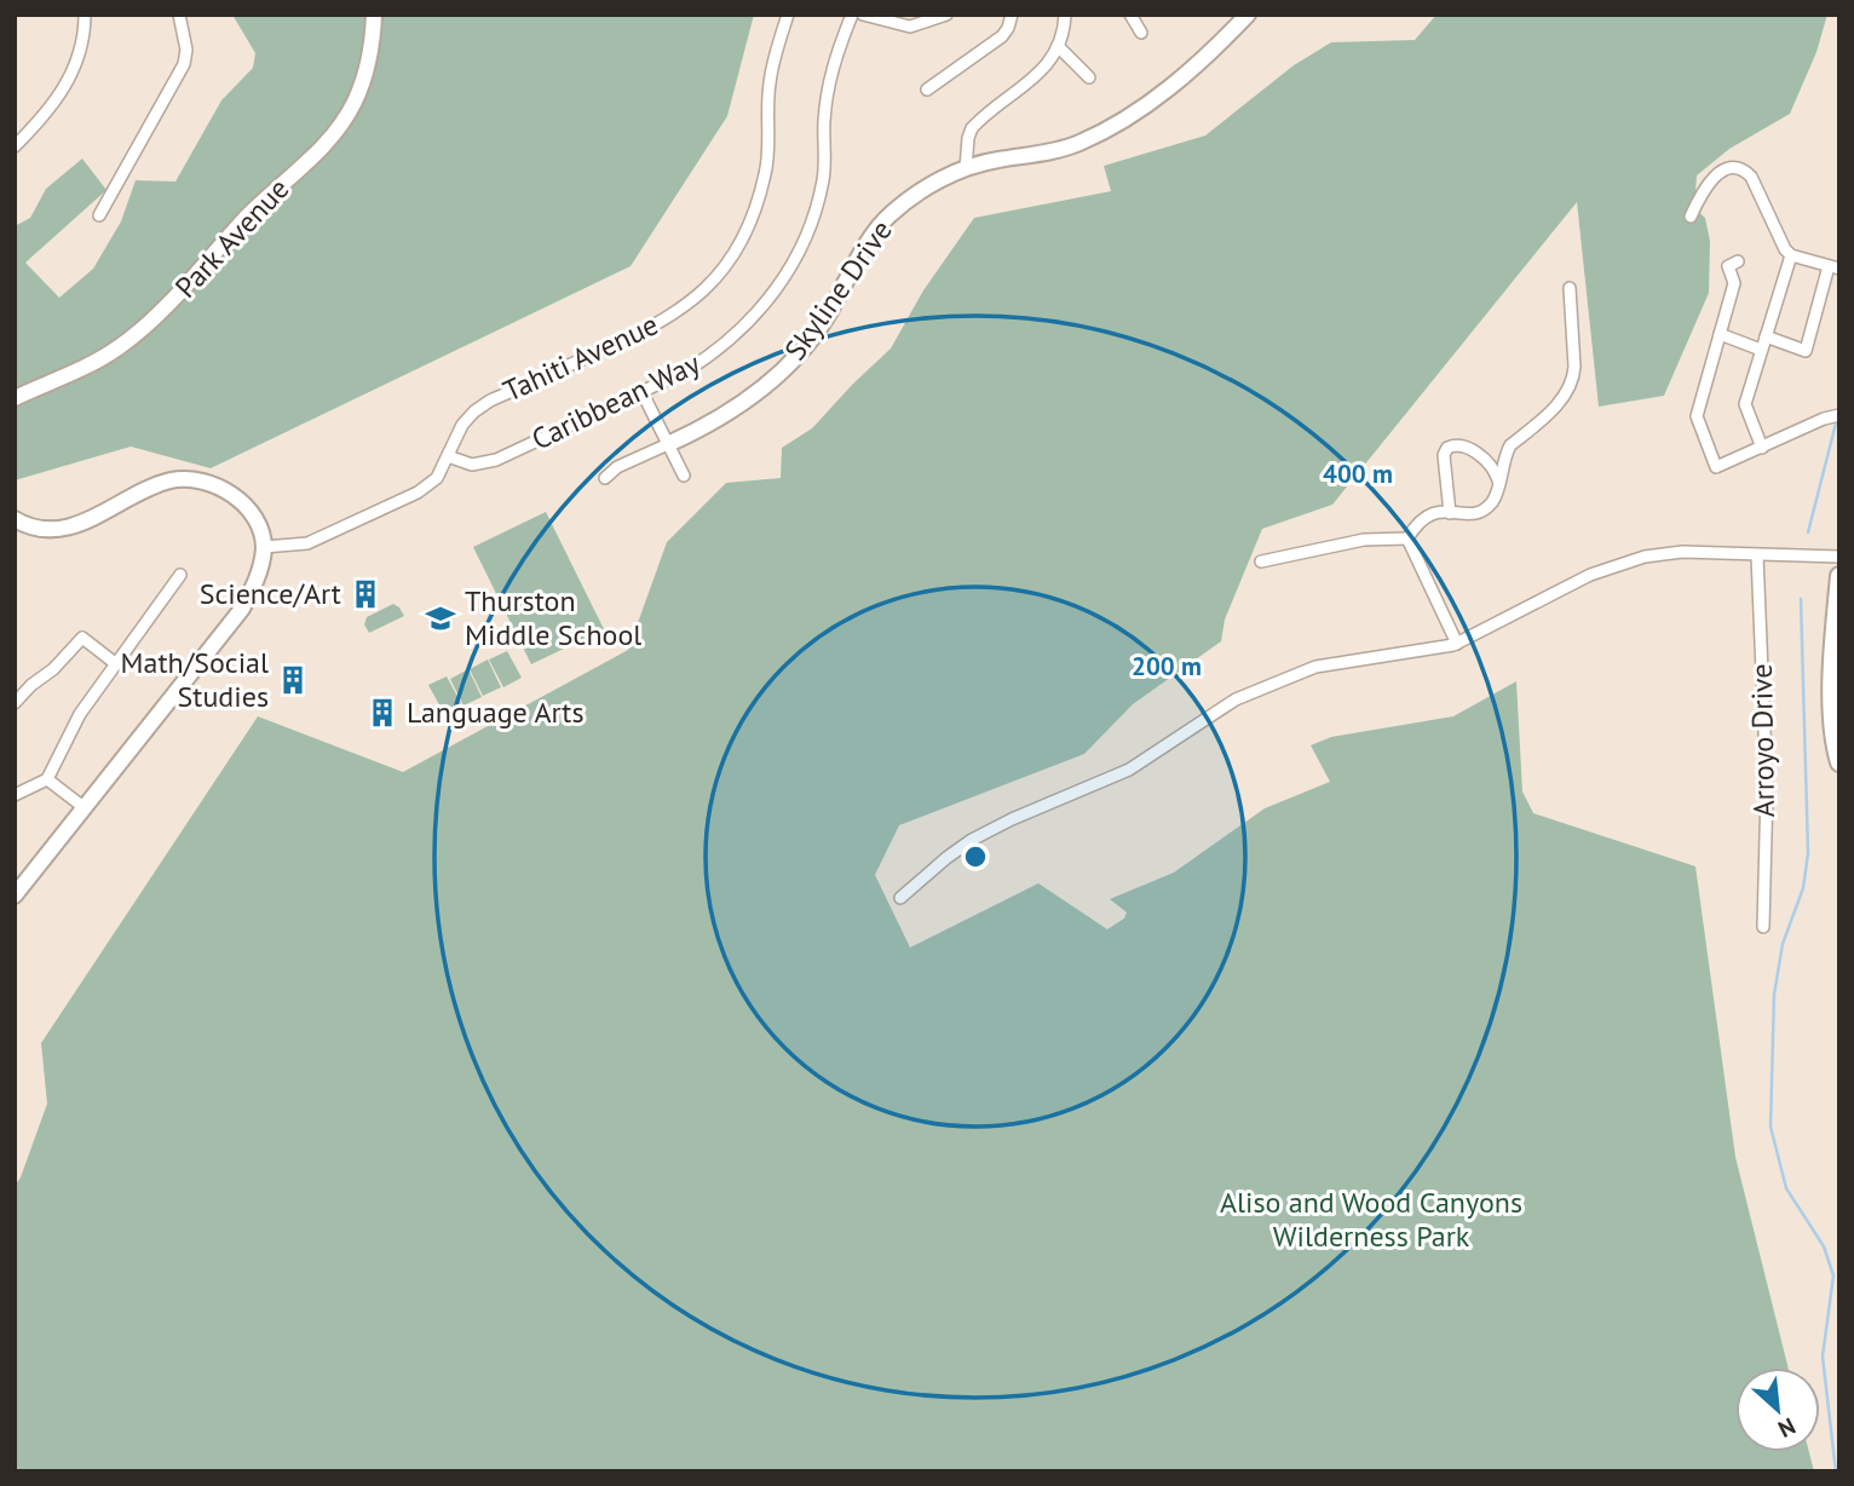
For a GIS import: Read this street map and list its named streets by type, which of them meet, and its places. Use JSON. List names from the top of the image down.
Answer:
{
  "streets": {
    "main road": ["Park Avenue", "Skyline Drive"],
    "street": ["Tahiti Avenue", "Caribbean Way", "Arroyo Drive"]
  },
  "crossings": [
    ["Tahiti Avenue", "Caribbean Way"]
  ],
  "parks": ["Aliso and Wood Canyons Wilderness Park"],
  "places": {
    "building": ["Science/Art", "Math/Social Studies", "Language Arts"],
    "school or university": ["Thurston Middle School"]
  },
  "north": "bottom right",
  "rings": ["400 m", "200 m"]
}
